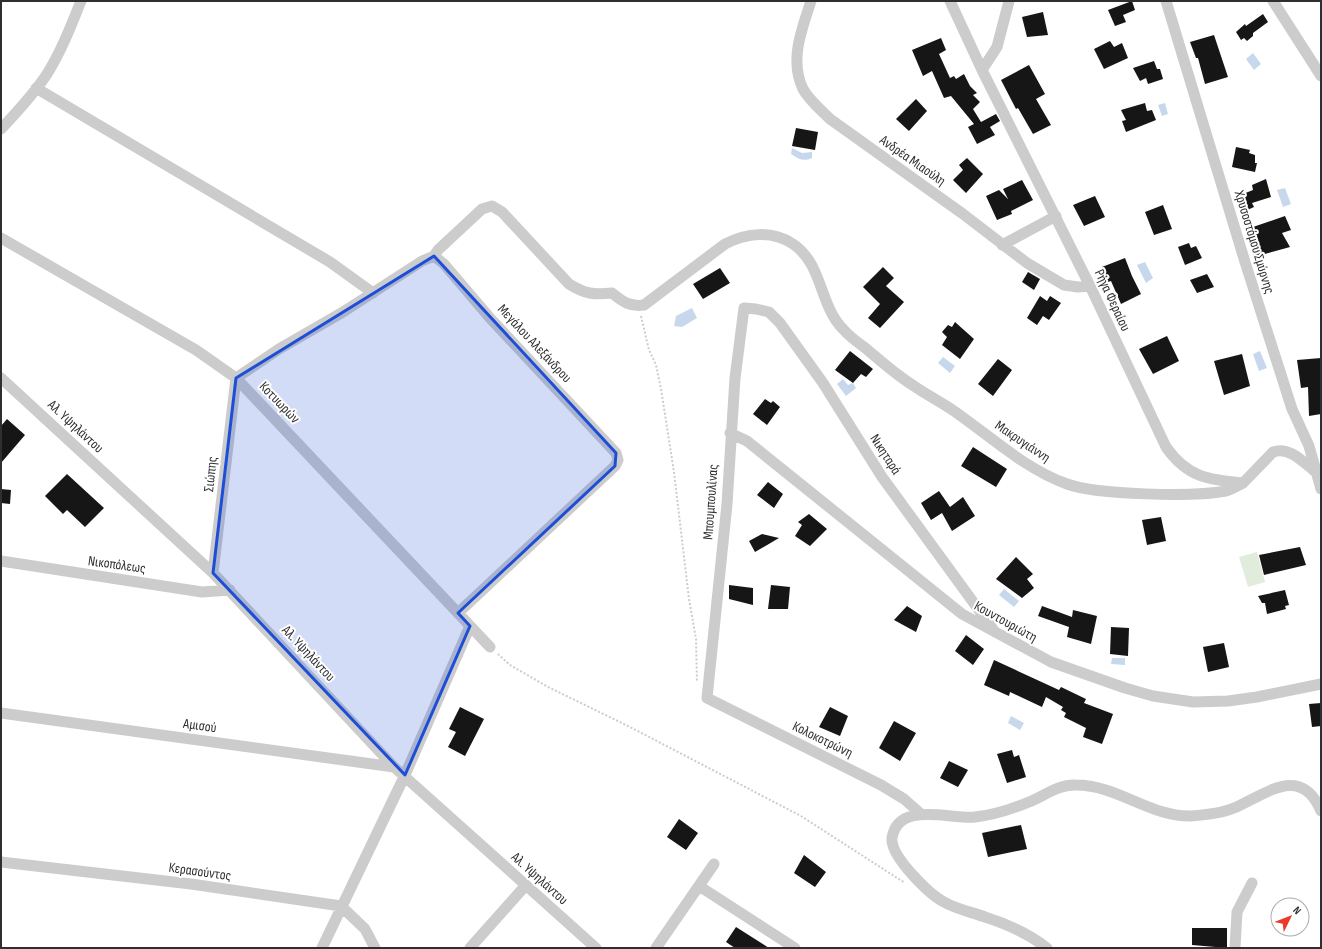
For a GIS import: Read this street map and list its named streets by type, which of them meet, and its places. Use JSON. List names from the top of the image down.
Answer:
{
  "streets": {
    "street": [
      "Ανδρέα Μιαούλη",
      "Χρυσοστόμου Σμύρνης",
      "Ρήγα Φεραίου",
      "Μεγάλου Αλεξάνδρου",
      "Κοτυωρών",
      "Αλ. Υψηλάντου",
      "Μακρυγιάννη",
      "Νικηταρά",
      "Σιώπης",
      "Μπουμπουλίνας",
      "Νικοπόλεως",
      "Κουντουριώτη",
      "Αμισού",
      "Κολοκοτρώνη",
      "Κερασούντος"
    ]
  },
  "crossings": [
    ["Ανδρέα Μιαούλη", "Ρήγα Φεραίου"],
    ["Ρήγα Φεραίου", "Μακρυγιάννη"],
    ["Μεγάλου Αλεξάνδρου", "Κοτυωρών"],
    ["Κοτυωρών", "Σιώπης"],
    ["Αλ. Υψηλάντου", "Σιώπης"],
    ["Αλ. Υψηλάντου", "Νικοπόλεως"],
    ["Αλ. Υψηλάντου", "Αμισού"],
    ["Νικηταρά", "Μπουμπουλίνας"],
    ["Νικηταρά", "Κουντουριώτη"],
    ["Μπουμπουλίνας", "Κουντουριώτη"],
    ["Μπουμπουλίνας", "Κολοκοτρώνη"]
  ],
  "north": "top right"
}
